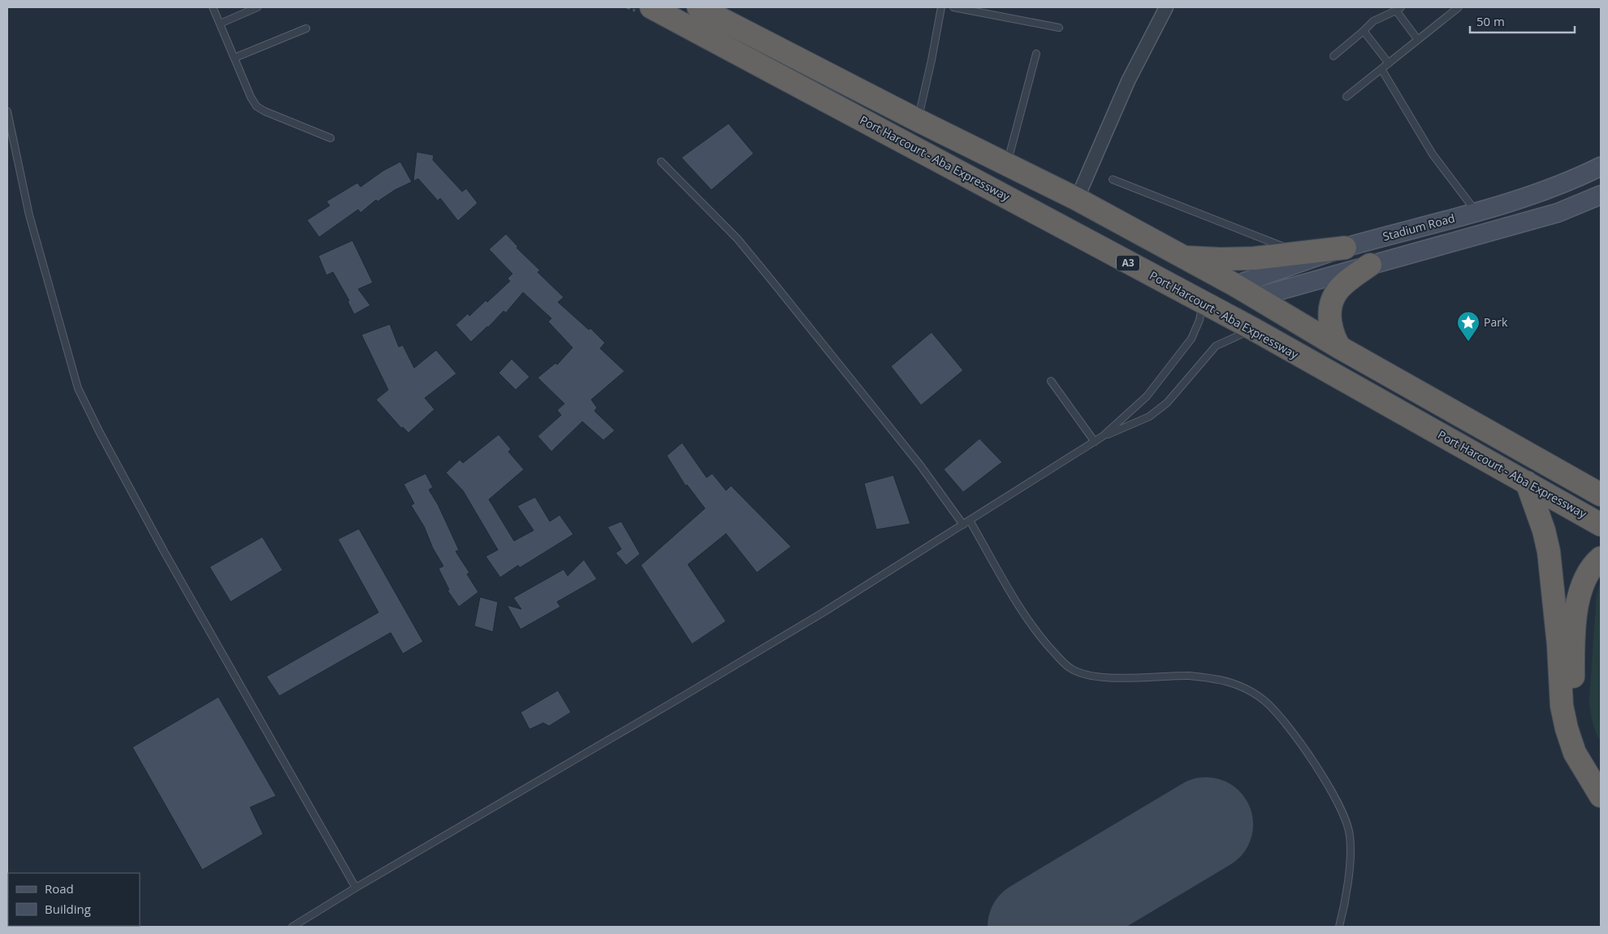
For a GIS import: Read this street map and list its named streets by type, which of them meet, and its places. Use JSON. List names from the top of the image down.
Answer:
{
  "streets": {
    "highway": ["Port Harcourt - Aba Expressway", "A3"],
    "main road": ["Stadium Road"]
  },
  "places": {
    "place": ["Park"]
  },
  "legend": ["Road", "Building"],
  "scale_bar": "50 m"
}
